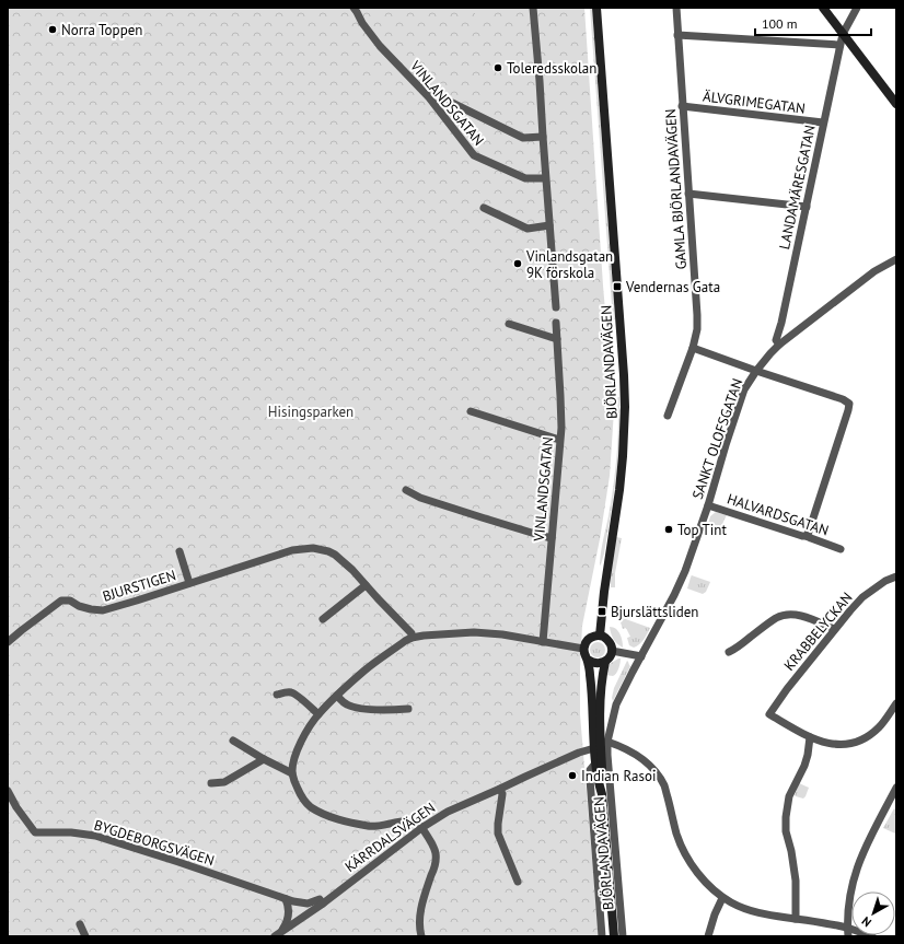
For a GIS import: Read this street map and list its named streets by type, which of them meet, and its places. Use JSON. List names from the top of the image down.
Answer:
{
  "streets": {
    "street": [
      "ÄLVGRIMEGATAN",
      "VINLANDSGATAN",
      "LANDAMÄRESGATAN",
      "GAMLA BJÖRLANDAVÄGEN",
      "BJÖRLANDAVÄGEN",
      "SANKT OLOFSGATAN",
      "HALVARDSGATAN",
      "BJURSTIGEN",
      "KRABBELYCKAN",
      "KÄRRDALSVÄGEN",
      "BYGDEBORGSVÄGEN"
    ]
  },
  "crossings": [
    ["ÄLVGRIMEGATAN", "LANDAMÄRESGATAN"],
    ["ÄLVGRIMEGATAN", "GAMLA BJÖRLANDAVÄGEN"],
    ["LANDAMÄRESGATAN", "SANKT OLOFSGATAN"],
    ["BJÖRLANDAVÄGEN", "SANKT OLOFSGATAN"],
    ["BJÖRLANDAVÄGEN", "KÄRRDALSVÄGEN"],
    ["SANKT OLOFSGATAN", "HALVARDSGATAN"],
    ["SANKT OLOFSGATAN", "KÄRRDALSVÄGEN"],
    ["KÄRRDALSVÄGEN", "BYGDEBORGSVÄGEN"]
  ],
  "parks": ["Hisingsparken"],
  "places": {
    "other": [
      "Norra Toppen",
      "Toleredsskolan",
      "Vinlandsgatan 9K förskola",
      "Top Tint",
      "Indian Rasoi"
    ],
    "transit": ["Vendernas Gata", "Bjurslättsliden"]
  },
  "scale_bar": "100 m",
  "north": "bottom left"
}
